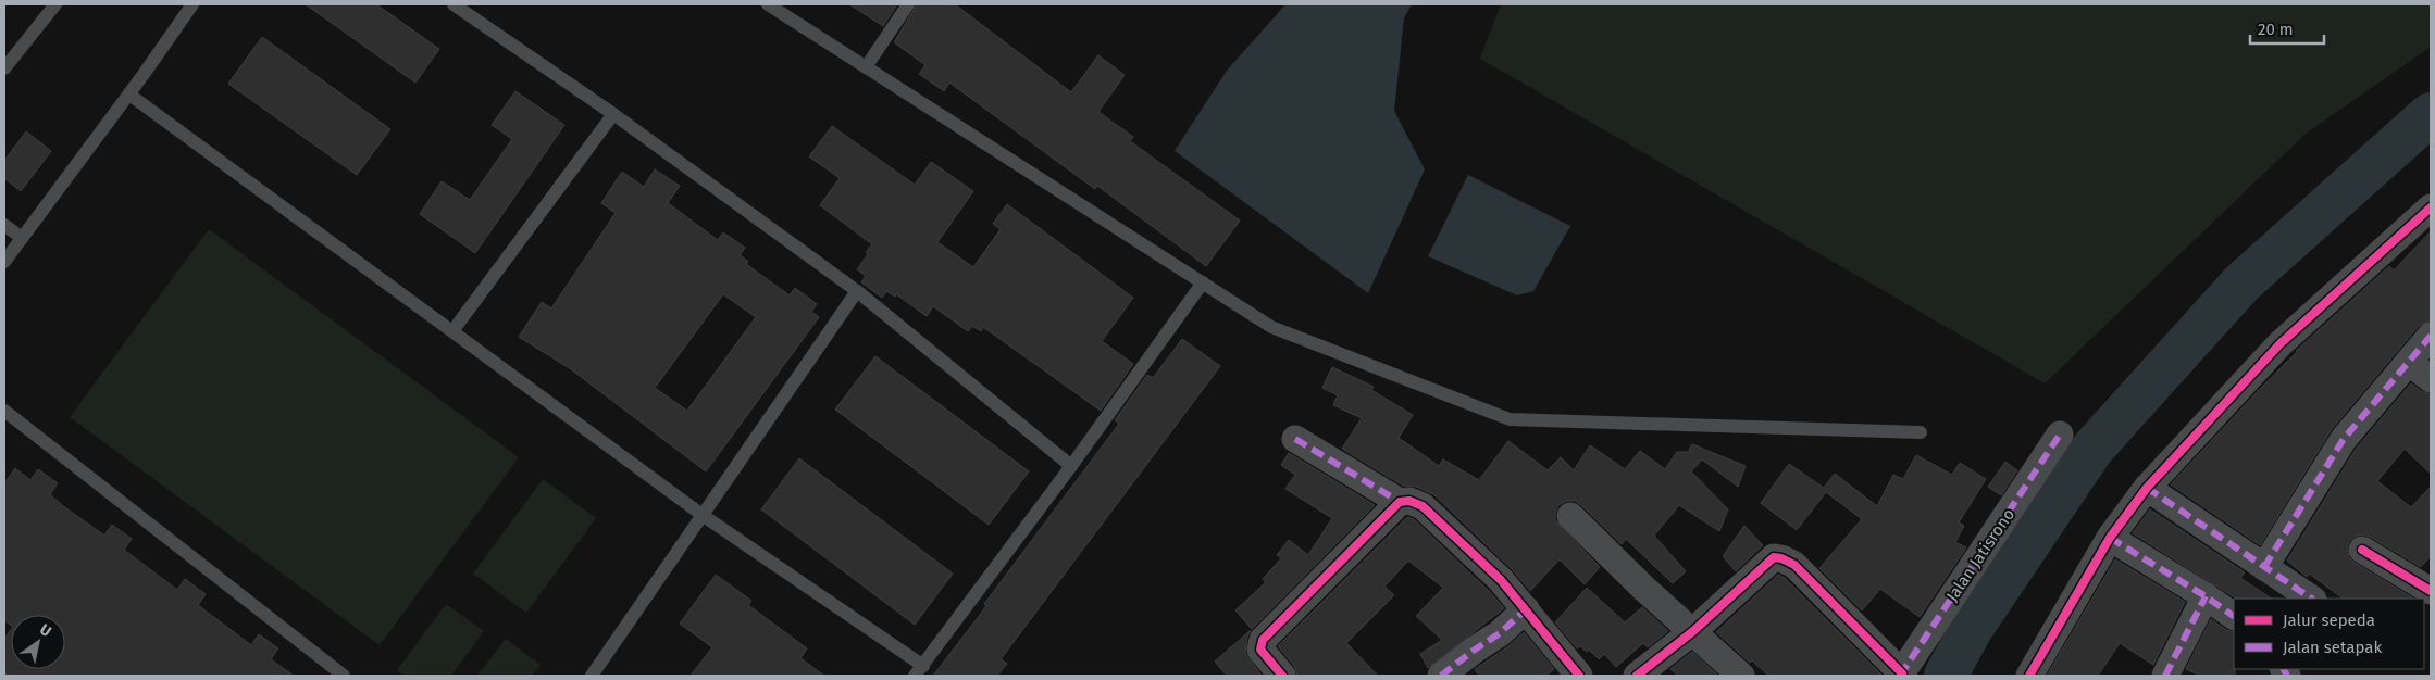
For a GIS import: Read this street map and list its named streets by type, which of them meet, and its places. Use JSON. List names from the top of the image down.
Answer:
{
  "streets": {
    "street": ["Jalan Jatisrono"]
  },
  "legend": ["Jalur sepeda", "Jalan setapak"],
  "scale_bar": "20 m",
  "north": "top right"
}
